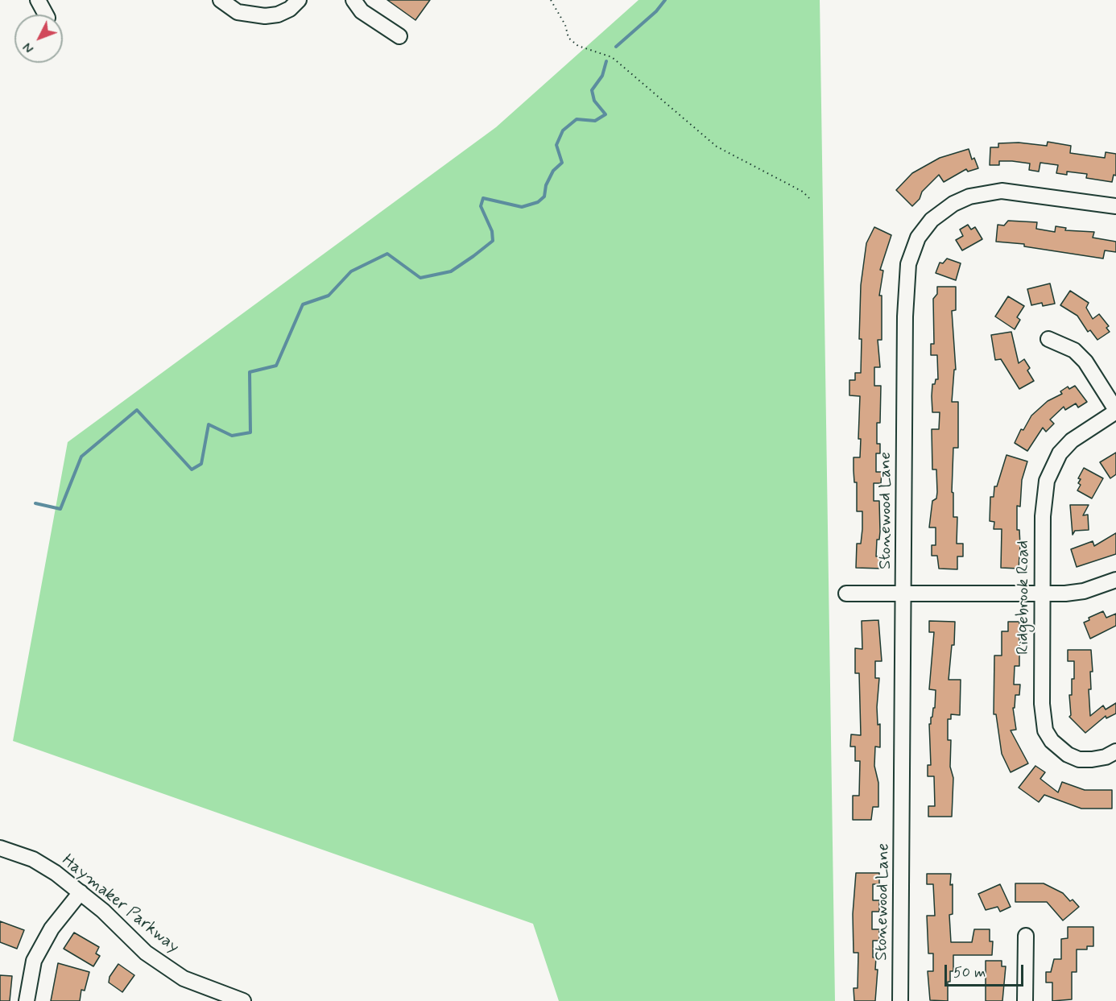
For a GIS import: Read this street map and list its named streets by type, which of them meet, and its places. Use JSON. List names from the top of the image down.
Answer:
{
  "streets": {
    "street": ["Stonewood Lane", "Ridgebrook Road", "Haymaker Parkway"]
  },
  "scale_bar": "50 m",
  "north": "bottom left"
}
